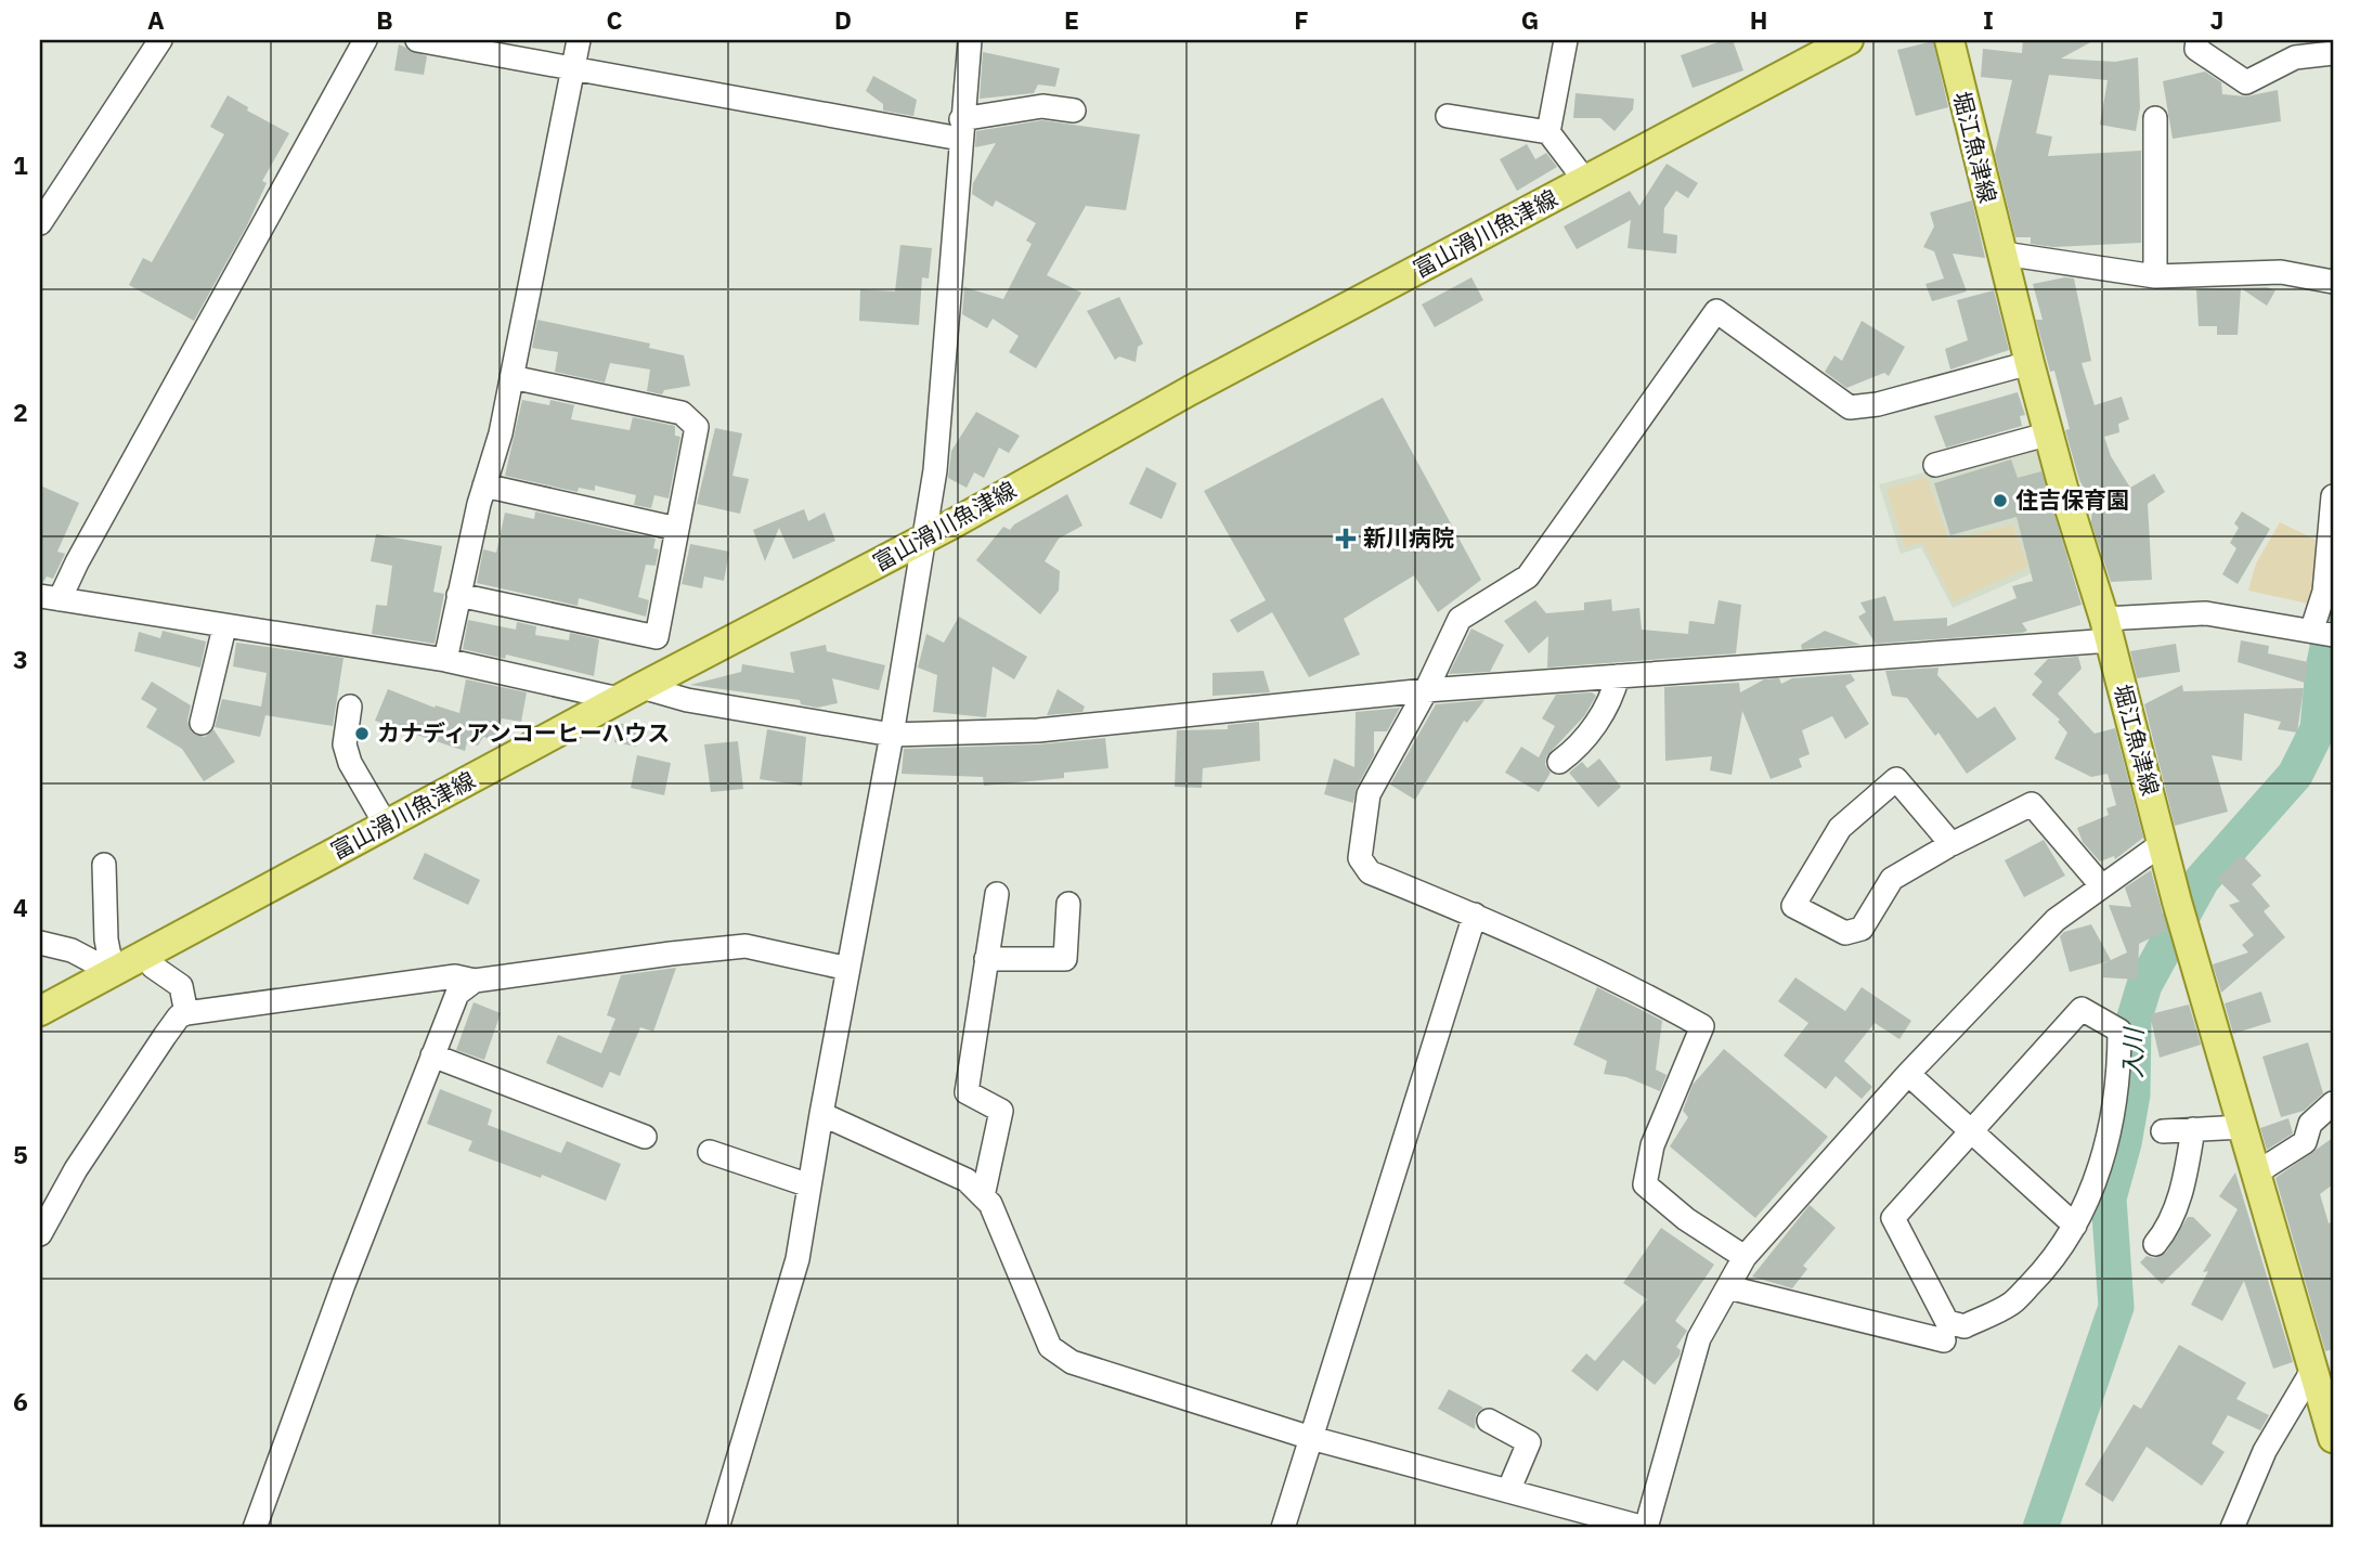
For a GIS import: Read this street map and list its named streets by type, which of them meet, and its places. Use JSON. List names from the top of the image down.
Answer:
{
  "streets": {
    "main road": ["堀江魚津線", "富山滑川魚津線"]
  },
  "water": ["入川"],
  "places": {
    "other": ["住吉保育園", "カナディアンコーヒーハウス"],
    "health": ["新川病院"]
  },
  "grid": {
    "columns": [
      "A",
      "B",
      "C",
      "D",
      "E",
      "F",
      "G",
      "H",
      "I",
      "J"
    ],
    "rows": [
      "1",
      "2",
      "3",
      "4",
      "5",
      "6"
    ]
  }
}
